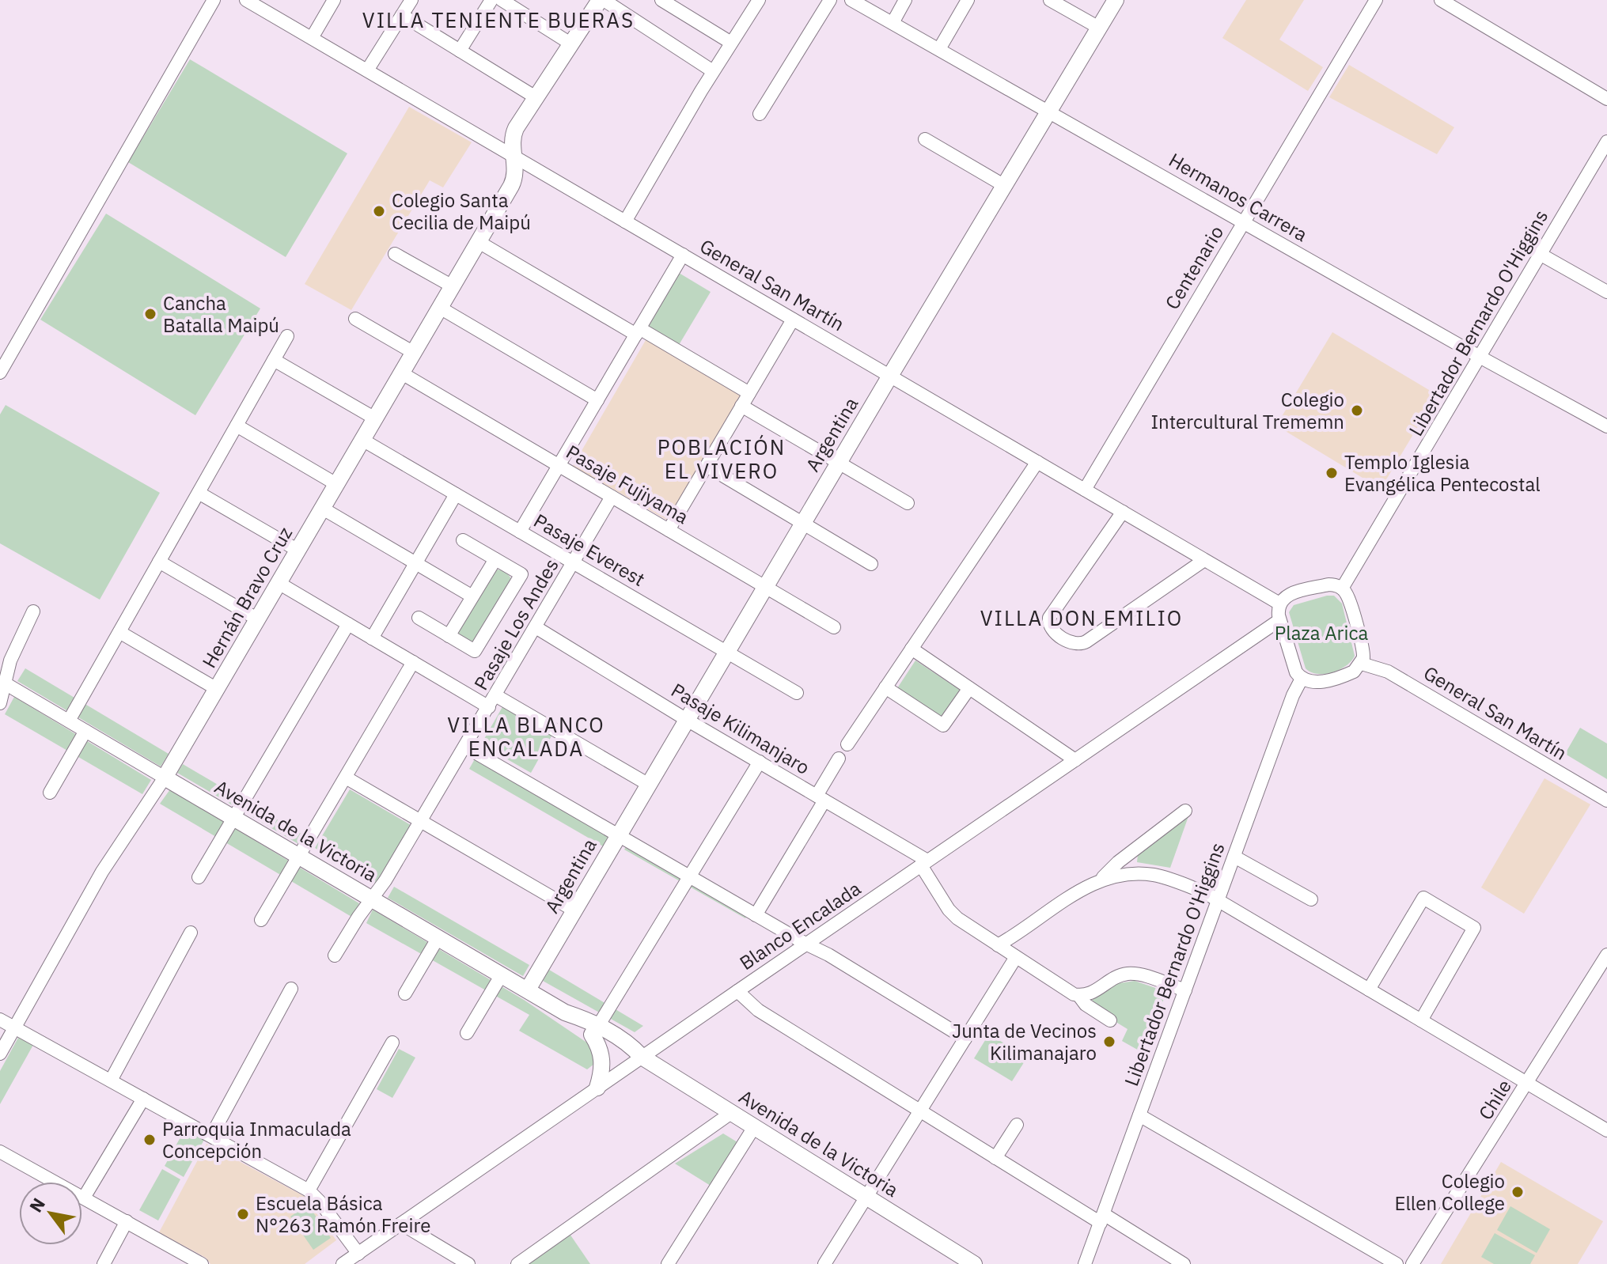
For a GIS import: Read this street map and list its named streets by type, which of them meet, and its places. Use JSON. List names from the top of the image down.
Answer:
{
  "streets": {
    "main road": ["Argentina", "Hernán Bravo Cruz", "Avenida de la Victoria"],
    "street": [
      "Hermanos Carrera",
      "Centenario",
      "General San Martín",
      "Libertador Bernardo O'Higgins",
      "Pasaje Fujiyama",
      "Pasaje Everest",
      "Pasaje Los Andes",
      "Pasaje Kilimanjaro",
      "Blanco Encalada",
      "Chile"
    ]
  },
  "crossings": [
    ["Hermanos Carrera", "Centenario"],
    ["Hermanos Carrera", "Libertador Bernardo O'Higgins"],
    ["Hermanos Carrera", "Argentina"],
    ["Centenario", "General San Martín"],
    ["General San Martín", "Libertador Bernardo O'Higgins"],
    ["General San Martín", "Argentina"],
    ["General San Martín", "Hernán Bravo Cruz"],
    ["General San Martín", "Blanco Encalada"],
    ["Libertador Bernardo O'Higgins", "Blanco Encalada"],
    ["Argentina", "Pasaje Fujiyama"],
    ["Argentina", "Pasaje Everest"],
    ["Argentina", "Pasaje Kilimanjaro"],
    ["Argentina", "Avenida de la Victoria"],
    ["Pasaje Fujiyama", "Hernán Bravo Cruz"],
    ["Pasaje Fujiyama", "Pasaje Los Andes"],
    ["Pasaje Everest", "Hernán Bravo Cruz"],
    ["Pasaje Everest", "Pasaje Los Andes"],
    ["Hernán Bravo Cruz", "Avenida de la Victoria"],
    ["Pasaje Los Andes", "Pasaje Kilimanjaro"],
    ["Pasaje Los Andes", "Avenida de la Victoria"],
    ["Pasaje Kilimanjaro", "Blanco Encalada"],
    ["Avenida de la Victoria", "Blanco Encalada"]
  ],
  "districts": [
    "VILLA TENIENTE BUERAS",
    "POBLACIÓN EL VIVERO",
    "VILLA DON EMILIO",
    "VILLA BLANCO ENCALADA"
  ],
  "parks": ["Plaza Arica"],
  "places": [
    "Colegio Santa Cecilia de Maipú",
    "Cancha Batalla Maipú",
    "Colegio Intercultural Trememn",
    "Templo Iglesia Evangélica Pentecostal",
    "Junta de Vecinos Kilimanajaro",
    "Parroquia Inmaculada Concepción",
    "Colegio Ellen College",
    "Escuela Básica N°263 Ramón Freire"
  ],
  "north": "top left"
}
